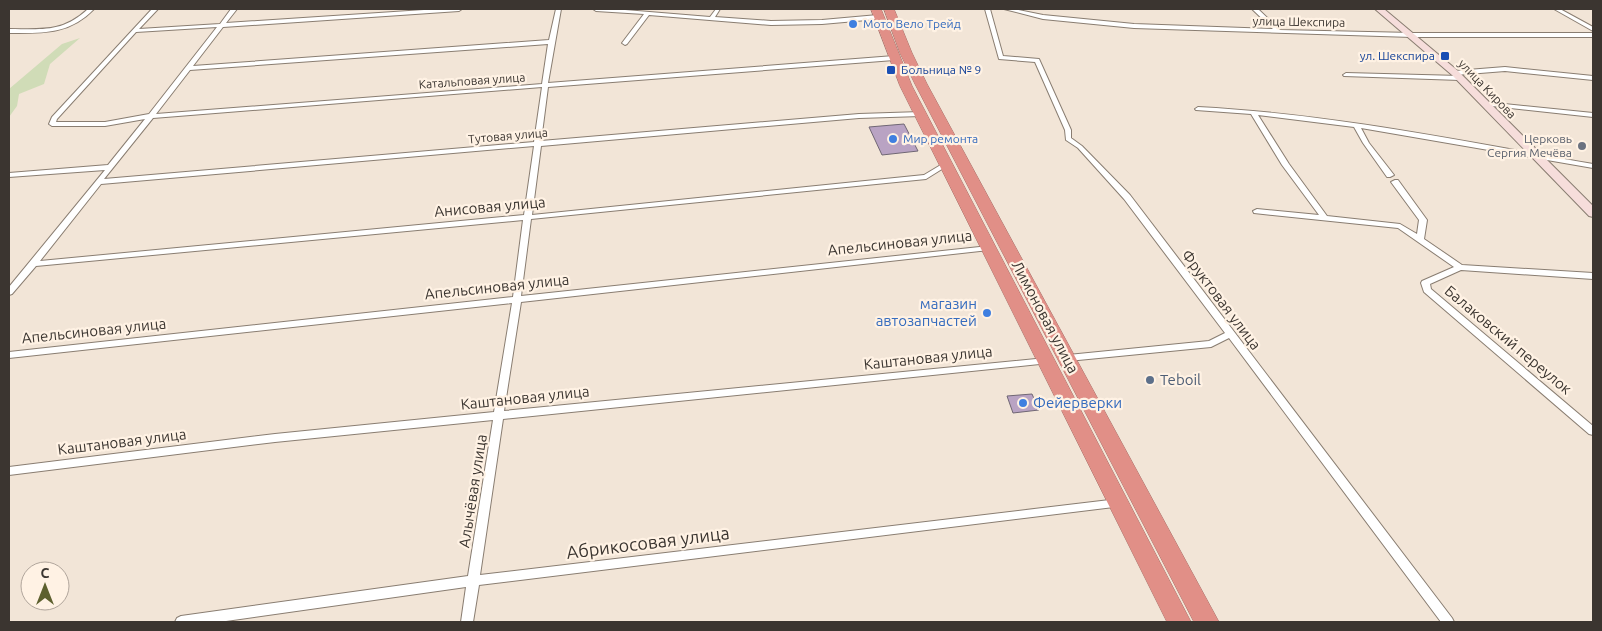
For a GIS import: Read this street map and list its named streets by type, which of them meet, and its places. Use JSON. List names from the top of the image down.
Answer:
{
  "streets": {
    "highway": ["Лимоновая улица"],
    "main road": ["улица Кирова"],
    "street": [
      "улица Шекспира",
      "Катальповая улица",
      "Тутовая улица",
      "Анисовая улица",
      "Апельсиновая улица",
      "Фруктовая улица",
      "Балаковский переулок",
      "Каштановая улица",
      "Алычёвая улица",
      "Абрикосовая улица"
    ]
  },
  "crossings": [
    ["улица Шекспира", "улица Кирова"],
    ["Катальповая улица", "Лимоновая улица"],
    ["Катальповая улица", "Алычёвая улица"],
    ["Тутовая улица", "Лимоновая улица"],
    ["Тутовая улица", "Алычёвая улица"],
    ["Анисовая улица", "Лимоновая улица"],
    ["Анисовая улица", "Алычёвая улица"],
    ["Апельсиновая улица", "Лимоновая улица"],
    ["Апельсиновая улица", "Алычёвая улица"],
    ["Лимоновая улица", "Каштановая улица"],
    ["Лимоновая улица", "Абрикосовая улица"],
    ["Каштановая улица", "Алычёвая улица"],
    ["Алычёвая улица", "Абрикосовая улица"]
  ],
  "places": {
    "other": [
      "Мото Вело Трейд",
      "Мир ремонта",
      "Церковь Сергия Мечёва",
      "магазин автозапчастей",
      "Teboil",
      "Фейерверки"
    ],
    "transit": ["ул. Шекспира", "Больница № 9"]
  },
  "north": "top"
}
